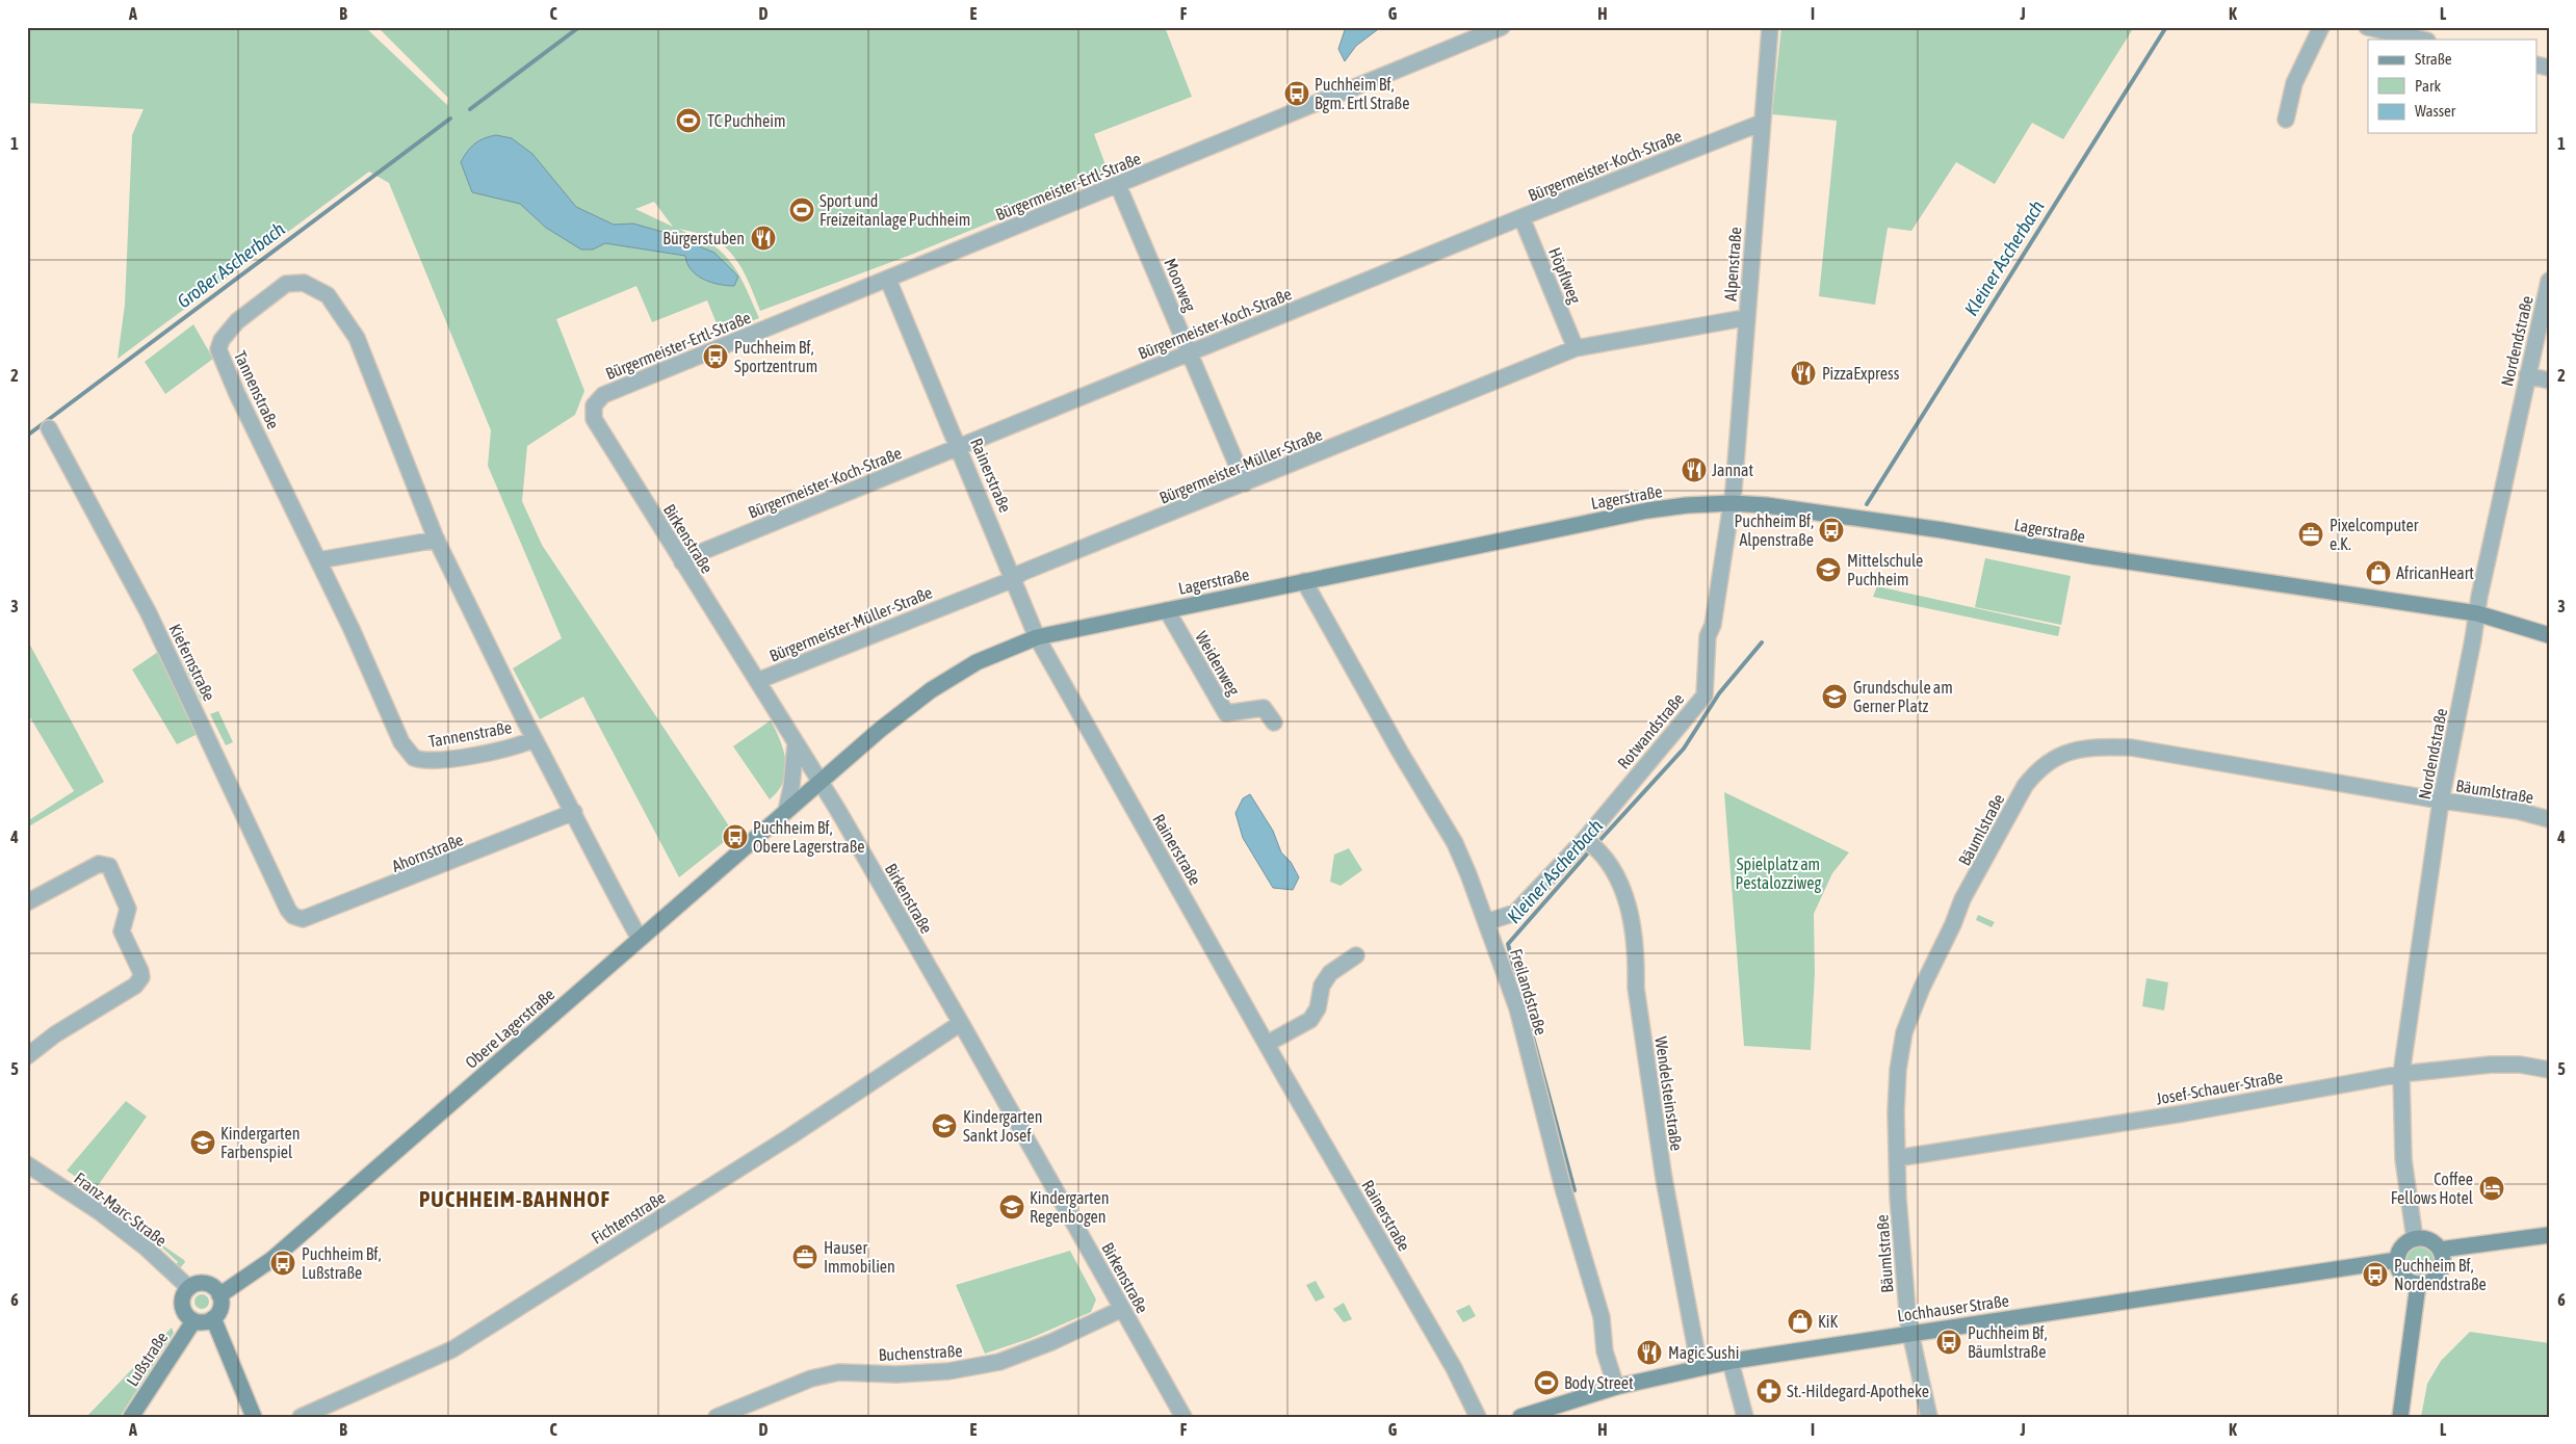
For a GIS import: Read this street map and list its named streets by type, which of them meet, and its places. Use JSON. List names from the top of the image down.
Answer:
{
  "streets": {
    "street": [
      "Bürgermeister-Koch-Straße",
      "Bürgermeister-Ertl-Straße",
      "Alpenstraße",
      "Höpflweg",
      "Moorweg",
      "Nordendstraße",
      "Tannenstraße",
      "Bürgermeister-Müller-Straße",
      "Rainerstraße",
      "Lagerstraße",
      "Birkenstraße",
      "Kiefernstraße",
      "Weidenweg",
      "Rotwandstraße",
      "Bäumlstraße",
      "Ahornstraße",
      "Freilandstraße",
      "Obere Lagerstraße",
      "Josef-Schauer-Straße",
      "Wendelsteinstraße",
      "Franz-Marc-Straße",
      "Fichtenstraße",
      "Lochhauser Straße",
      "Buchenstraße",
      "Lußstraße"
    ]
  },
  "crossings": [
    ["Bürgermeister-Koch-Straße", "Alpenstraße"],
    ["Bürgermeister-Koch-Straße", "Höpflweg"],
    ["Bürgermeister-Koch-Straße", "Moorweg"],
    ["Bürgermeister-Koch-Straße", "Rainerstraße"],
    ["Bürgermeister-Koch-Straße", "Birkenstraße"],
    ["Bürgermeister-Ertl-Straße", "Moorweg"],
    ["Bürgermeister-Ertl-Straße", "Rainerstraße"],
    ["Bürgermeister-Ertl-Straße", "Birkenstraße"],
    ["Alpenstraße", "Bürgermeister-Müller-Straße"],
    ["Alpenstraße", "Lagerstraße"],
    ["Alpenstraße", "Rotwandstraße"],
    ["Höpflweg", "Bürgermeister-Müller-Straße"],
    ["Moorweg", "Bürgermeister-Müller-Straße"],
    ["Nordendstraße", "Lagerstraße"],
    ["Nordendstraße", "Bäumlstraße"],
    ["Nordendstraße", "Josef-Schauer-Straße"],
    ["Nordendstraße", "Lochhauser Straße"],
    ["Tannenstraße", "Ahornstraße"],
    ["Tannenstraße", "Obere Lagerstraße"],
    ["Bürgermeister-Müller-Straße", "Rainerstraße"],
    ["Bürgermeister-Müller-Straße", "Birkenstraße"],
    ["Rainerstraße", "Lagerstraße"],
    ["Lagerstraße", "Birkenstraße"],
    ["Lagerstraße", "Weidenweg"],
    ["Lagerstraße", "Rotwandstraße"],
    ["Lagerstraße", "Freilandstraße"],
    ["Lagerstraße", "Obere Lagerstraße"],
    ["Birkenstraße", "Obere Lagerstraße"],
    ["Birkenstraße", "Fichtenstraße"],
    ["Birkenstraße", "Buchenstraße"],
    ["Kiefernstraße", "Ahornstraße"],
    ["Rotwandstraße", "Freilandstraße"],
    ["Rotwandstraße", "Wendelsteinstraße"],
    ["Bäumlstraße", "Josef-Schauer-Straße"],
    ["Bäumlstraße", "Lochhauser Straße"],
    ["Freilandstraße", "Lochhauser Straße"],
    ["Obere Lagerstraße", "Franz-Marc-Straße"],
    ["Obere Lagerstraße", "Lußstraße"],
    ["Wendelsteinstraße", "Lochhauser Straße"],
    ["Franz-Marc-Straße", "Lußstraße"]
  ],
  "districts": ["PUCHHEIM-BAHNHOF"],
  "water": ["Kleiner Ascherbach", "Großer Ascherbach"],
  "parks": ["Spielplatz am Pestalozziweg"],
  "places": {
    "bus stop": [
      "Puchheim Bf, Bgm. Ertl Straße",
      "Puchheim Bf, Sportzentrum",
      "Puchheim Bf, Alpenstraße",
      "Puchheim Bf, Obere Lagerstraße",
      "Puchheim Bf, Lußstraße",
      "Puchheim Bf, Nordendstraße",
      "Puchheim Bf, Bäumlstraße"
    ],
    "sports": ["TC Puchheim", "Sport und Freizeitanlage Puchheim", "Body Street"],
    "restaurant": [
      "Bürgerstuben",
      "PizzaExpress",
      "Jannat",
      "Magic Sushi"
    ],
    "office": ["Pixelcomputer e.K.", "Hauser Immobilien"],
    "school or university": [
      "Mittelschule Puchheim",
      "Grundschule am Gerner Platz",
      "Kindergarten Sankt Josef",
      "Kindergarten Farbenspiel",
      "Kindergarten Regenbogen"
    ],
    "shop": ["AfricanHeart", "KiK"],
    "hotel": ["Coffee Fellows Hotel"],
    "pharmacy": ["St.-Hildegard-Apotheke"]
  },
  "legend": ["Straße", "Park", "Wasser"],
  "grid": {
    "columns": [
      "A",
      "B",
      "C",
      "D",
      "E",
      "F",
      "G",
      "H",
      "I",
      "J",
      "K",
      "L"
    ],
    "rows": [
      "1",
      "2",
      "3",
      "4",
      "5",
      "6"
    ]
  }
}
